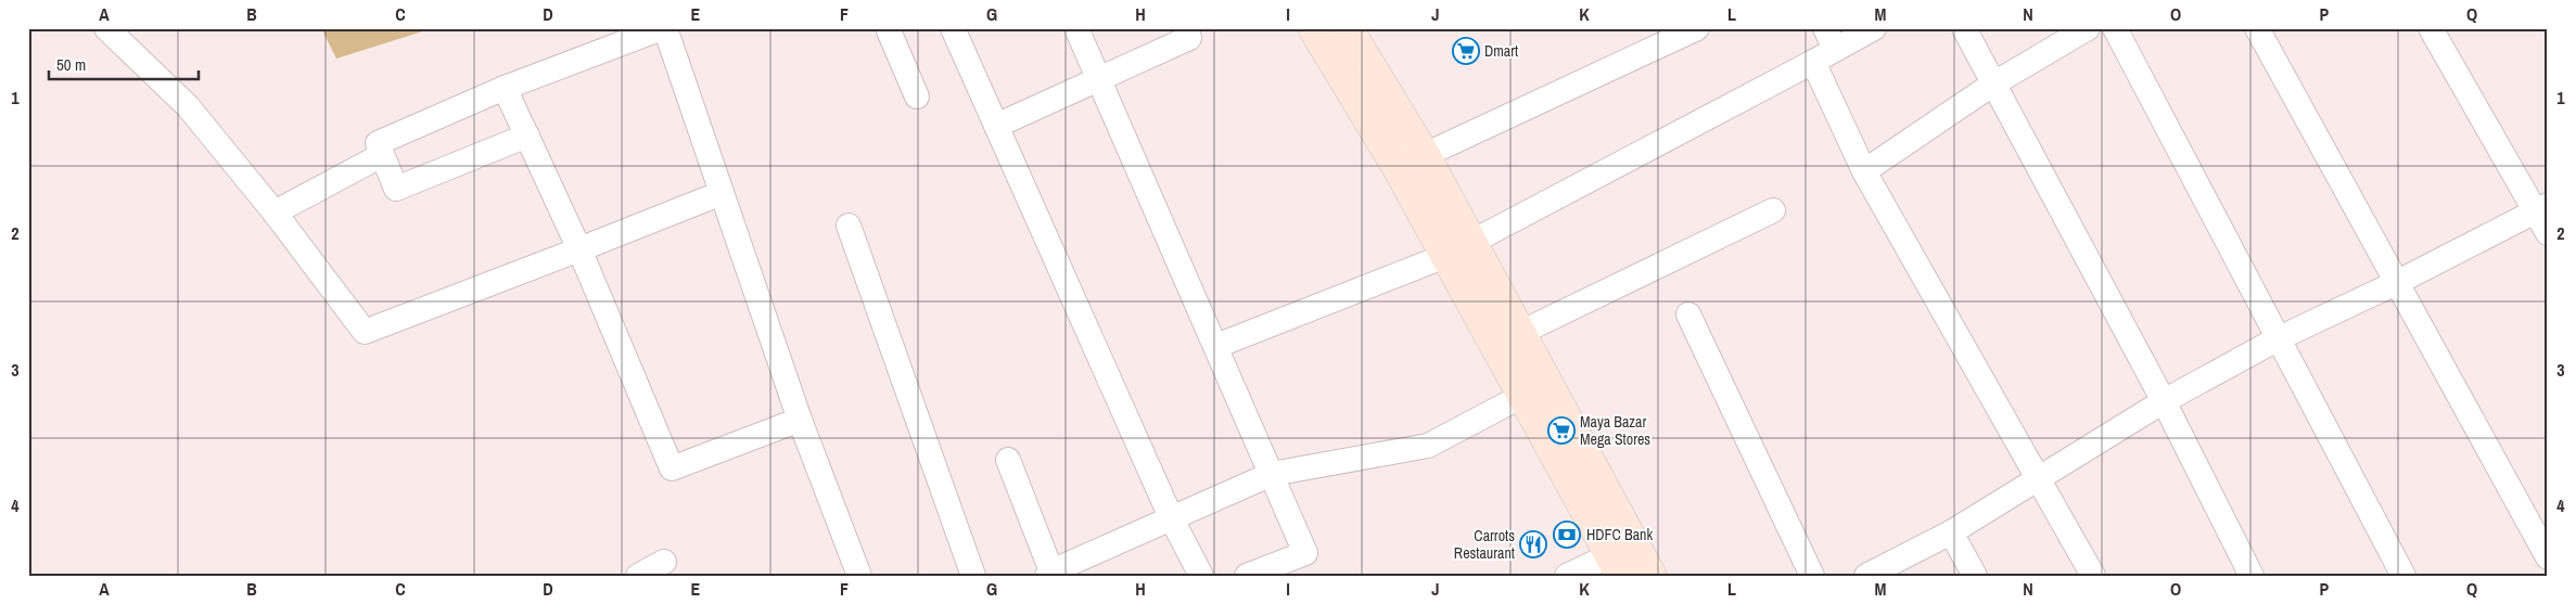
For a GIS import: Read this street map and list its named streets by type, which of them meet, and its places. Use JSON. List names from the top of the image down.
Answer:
{
  "places": {
    "supermarket": ["Dmart", "Maya Bazar Mega Stores"],
    "bank": ["HDFC Bank"],
    "restaurant": ["Carrots Restaurant"]
  },
  "scale_bar": "50 m",
  "grid": {
    "columns": [
      "A",
      "B",
      "C",
      "D",
      "E",
      "F",
      "G",
      "H",
      "I",
      "J",
      "K",
      "L",
      "M",
      "N",
      "O",
      "P",
      "Q"
    ],
    "rows": [
      "1",
      "2",
      "3",
      "4"
    ]
  }
}
